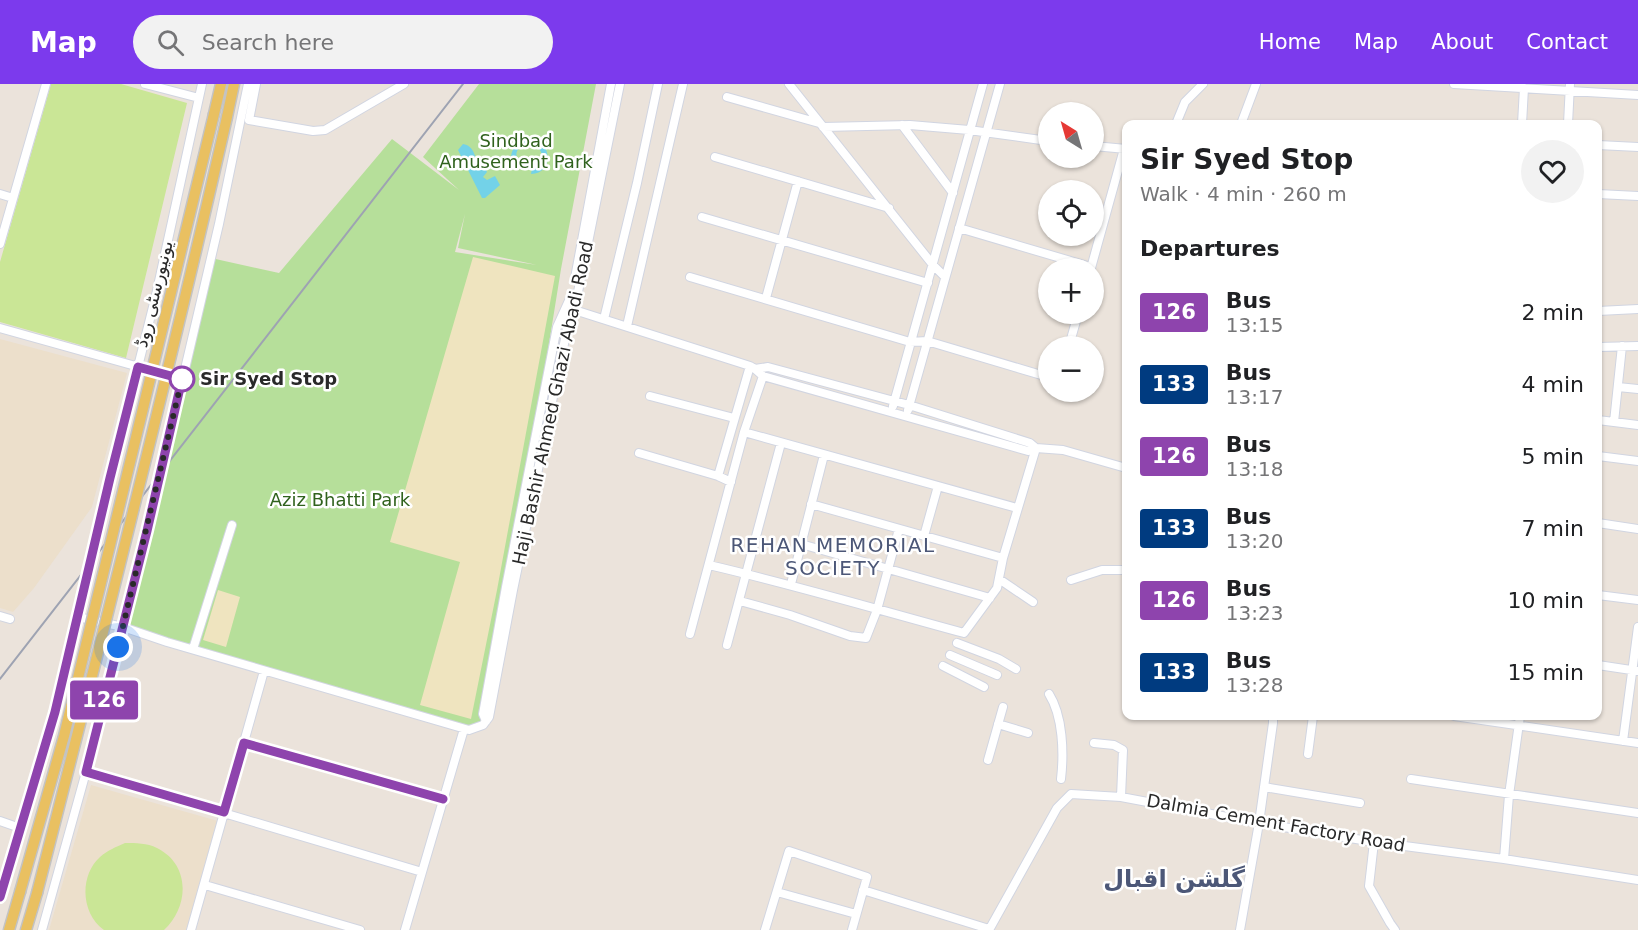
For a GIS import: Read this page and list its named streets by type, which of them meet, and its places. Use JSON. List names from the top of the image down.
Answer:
{
  "streets": {
    "main road": ["یونیورسٹی روڈ"],
    "street": ["Haji Bashir Ahmed Ghazi Abadi Road", "Dalmia Cement Factory Road"]
  },
  "districts": ["REHAN MEMORIAL SOCIETY", "گلشن اقبال"],
  "parks": ["Sindbad Amusement Park", "Aziz Bhatti Park"],
  "places": ["Sir Syed Stop"],
  "lines": ["bus line 126"],
  "north": "top left",
  "page": {
    "header": "Map",
    "search": "Search here",
    "nav": [
      "Home",
      "Map",
      "About",
      "Contact"
    ],
    "on_map": "126",
    "map_buttons": ["+", "−"],
    "heading": [
      ["Sir Syed Stop", "Walk · 4 min · 260 m"],
      "Departures"
    ],
    "list": [
      {
        "mark": "126",
        "name": "Bus",
        "note": "13:15",
        "value": "2 min"
      },
      {
        "mark": "133",
        "name": "Bus",
        "note": "13:17",
        "value": "4 min"
      },
      {
        "mark": "126",
        "name": "Bus",
        "note": "13:18",
        "value": "5 min"
      },
      {
        "mark": "133",
        "name": "Bus",
        "note": "13:20",
        "value": "7 min"
      },
      {
        "mark": "126",
        "name": "Bus",
        "note": "13:23",
        "value": "10 min"
      },
      {
        "mark": "133",
        "name": "Bus",
        "note": "13:28",
        "value": "15 min"
      }
    ]
  }
}
